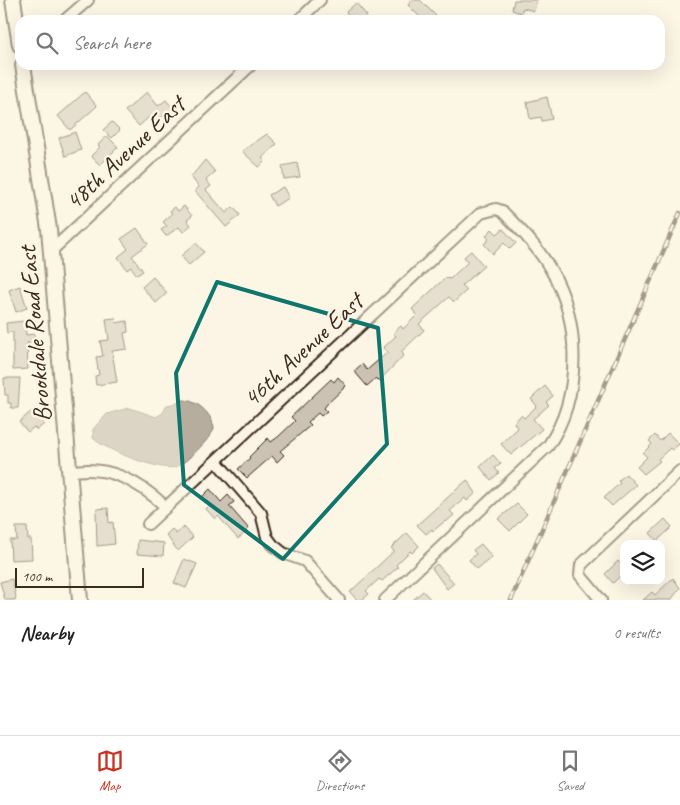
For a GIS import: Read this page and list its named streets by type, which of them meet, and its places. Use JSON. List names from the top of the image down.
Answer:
{
  "streets": {
    "main road": ["Brookdale Road East"],
    "street": ["48th Avenue East", "46th Avenue East"]
  },
  "crossings": [
    ["48th Avenue East", "Brookdale Road East"]
  ],
  "scale_bar": "100 m",
  "page": {
    "search": "Search here",
    "scale": "100 m",
    "heading": ["Nearby", "0 results"],
    "nav": ["Map", "Directions", "Saved"]
  }
}
